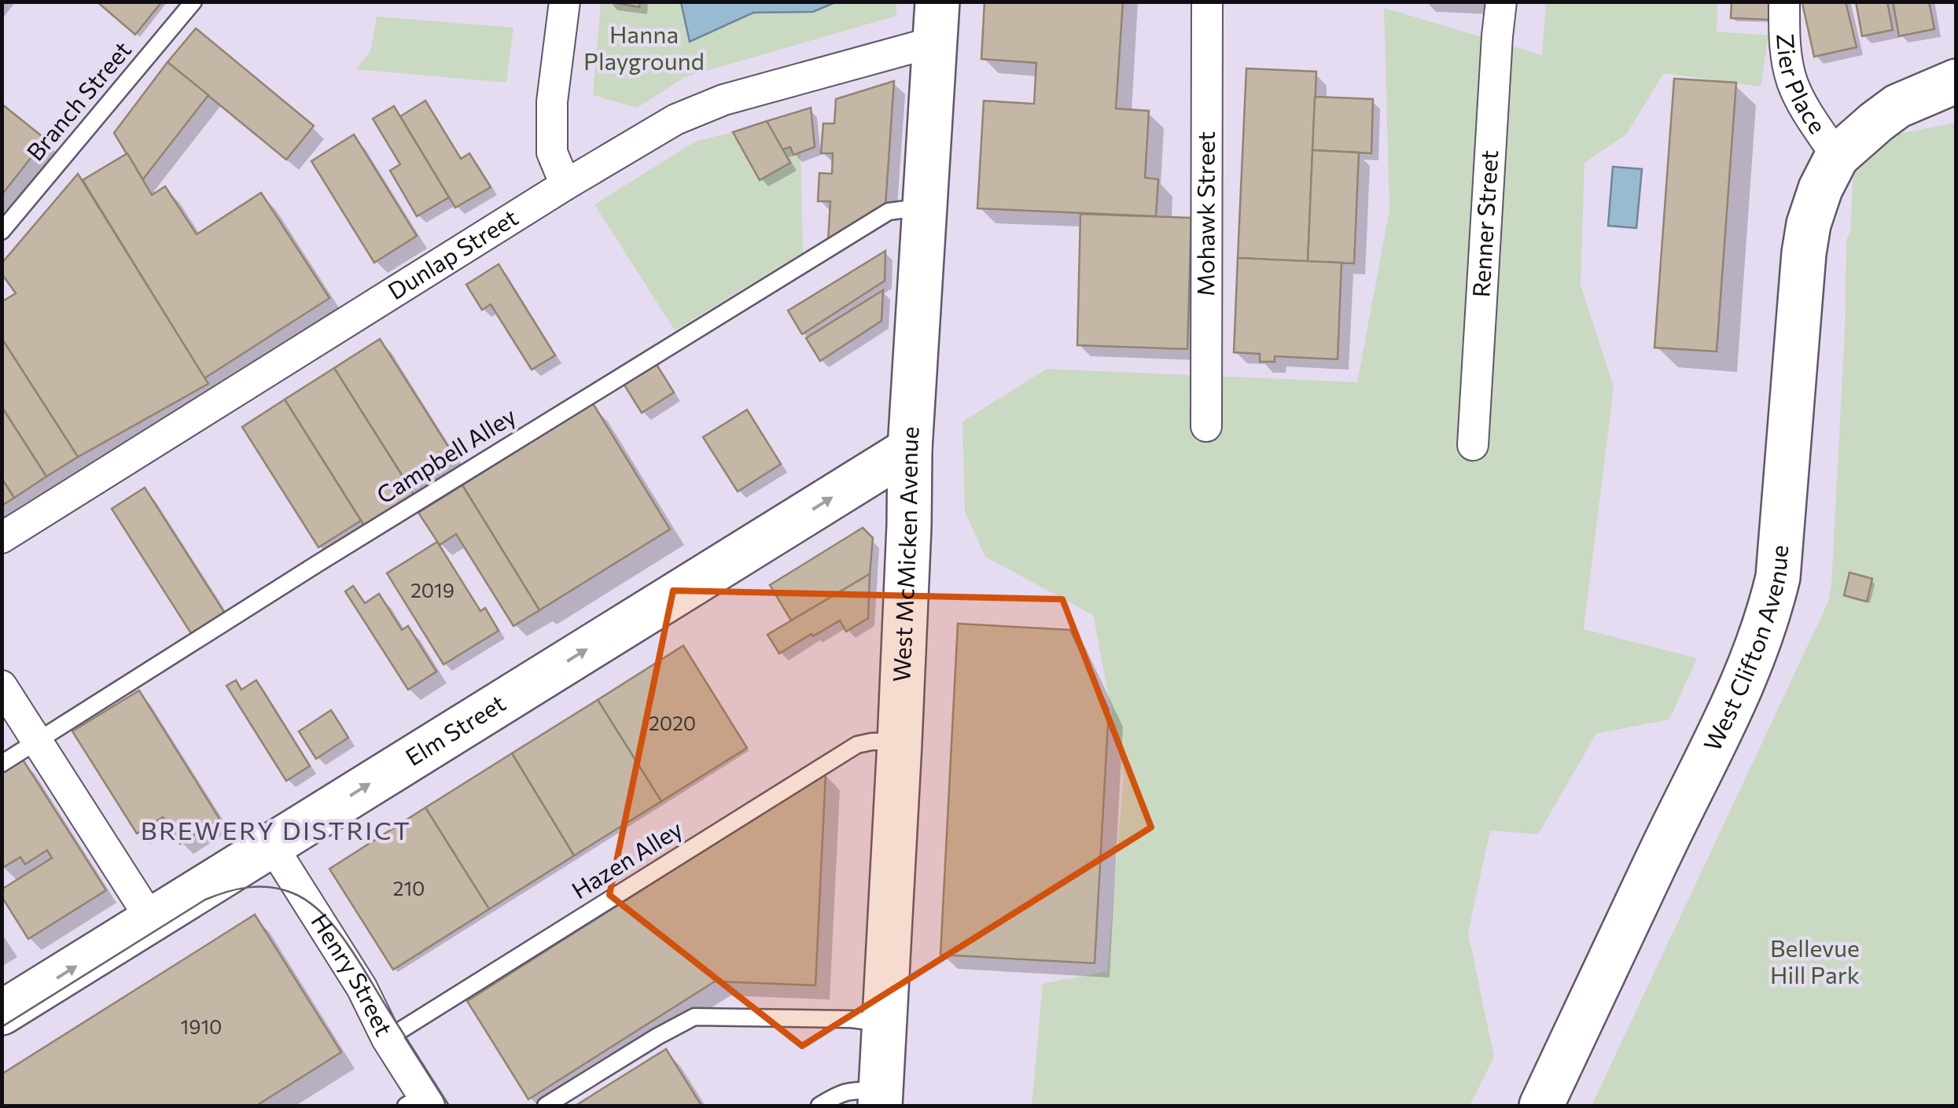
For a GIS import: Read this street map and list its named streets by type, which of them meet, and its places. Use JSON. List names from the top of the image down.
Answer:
{
  "streets": {
    "street": [
      "Zier Place",
      "Mohawk Street",
      "Renner Street",
      "Dunlap Street",
      "West McMicken Avenue",
      "West Clifton Avenue",
      "Elm Street",
      "Henry Street"
    ],
    "lane": ["Branch Street", "Campbell Alley", "Hazen Alley"]
  },
  "crossings": [
    ["Zier Place", "West Clifton Avenue"],
    ["Dunlap Street", "West McMicken Avenue"],
    ["Campbell Alley", "West McMicken Avenue"],
    ["West McMicken Avenue", "Elm Street"],
    ["West McMicken Avenue", "Hazen Alley"],
    ["Elm Street", "Henry Street"],
    ["Hazen Alley", "Henry Street"]
  ],
  "one_way": ["Elm Street"],
  "districts": ["BREWERY DISTRICT"],
  "parks": ["Hanna Playground", "Bellevue Hill Park"],
  "house_numbers": [
    "2019",
    "2020",
    "210",
    "1910"
  ]
}
